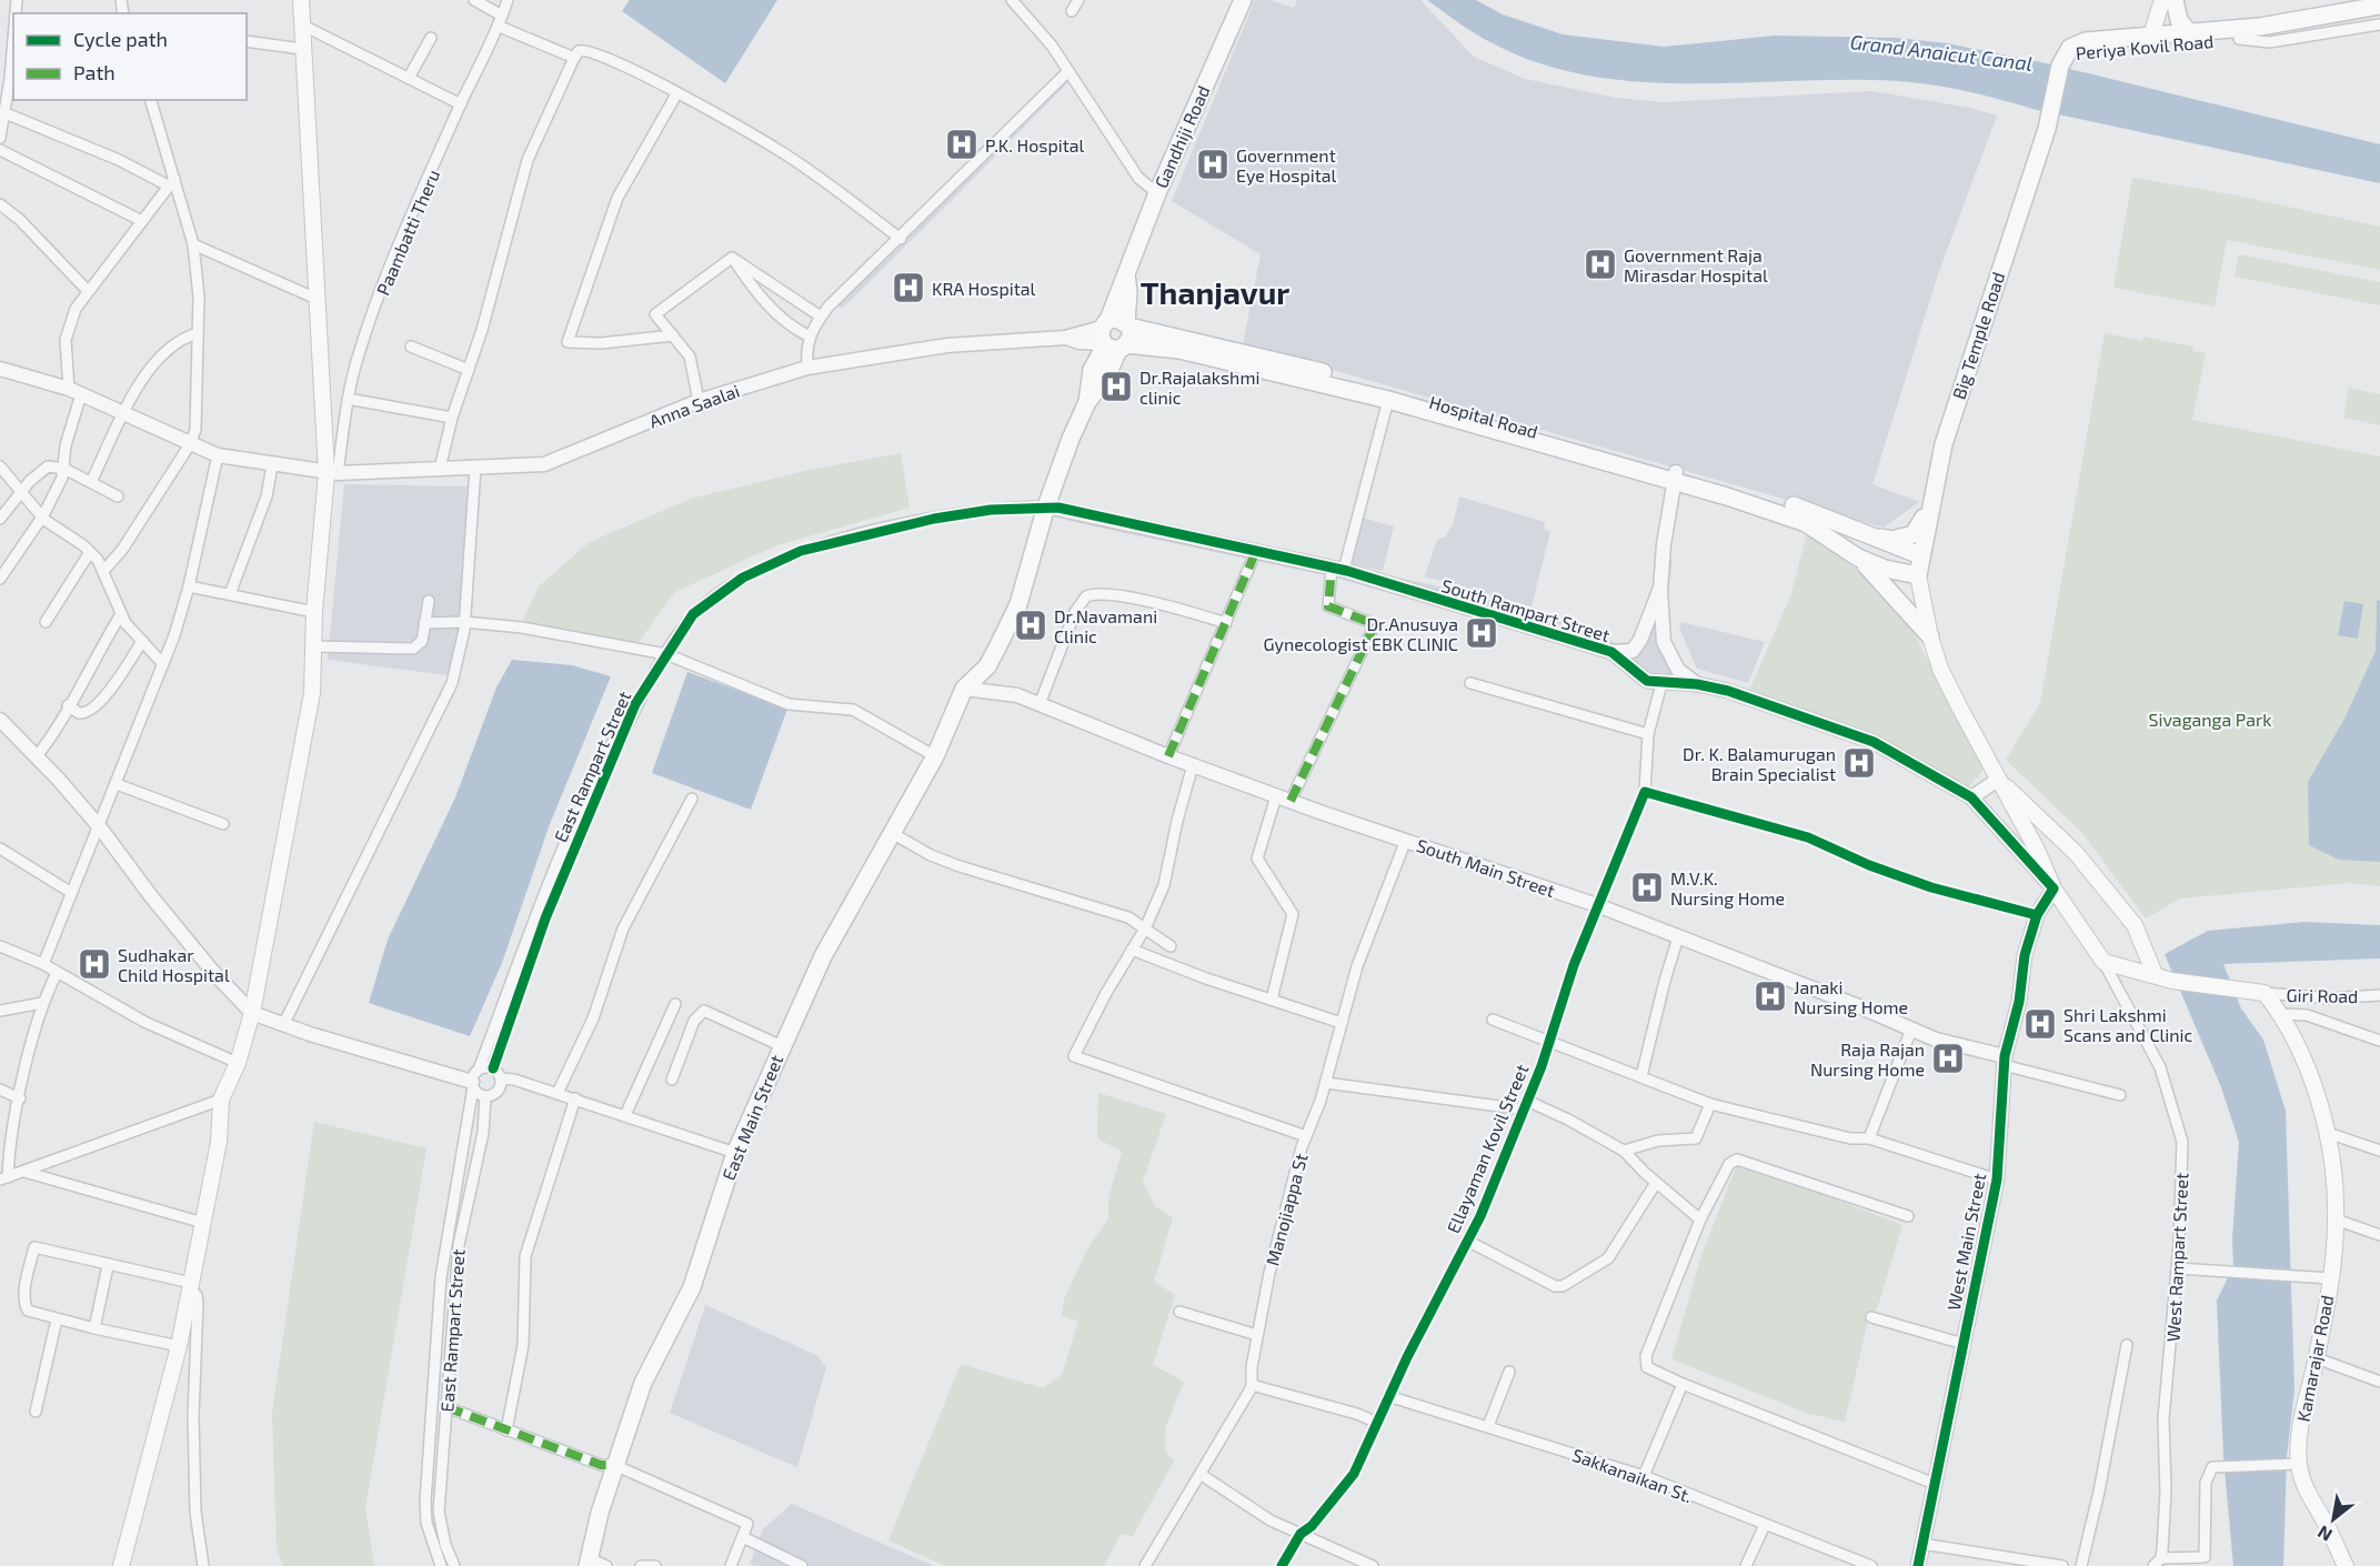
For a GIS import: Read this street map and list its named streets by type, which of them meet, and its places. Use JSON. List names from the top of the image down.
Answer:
{
  "streets": {
    "main road": [
      "Periya Kovil Road",
      "Gandhiji Road",
      "Big Temple Road",
      "Hospital Road",
      "East Main Street",
      "Kamarajar Road"
    ],
    "street": [
      "Paambatti Theru",
      "Anna Saalai",
      "South Rampart Street",
      "East Rampart Street",
      "South Main Street",
      "Giri Road",
      "Ellayaman Kovil Street",
      "Manojiappa St",
      "West Main Street",
      "West Rampart Street",
      "Sakkanaikan St."
    ]
  },
  "crossings": [
    ["Periya Kovil Road", "Big Temple Road"],
    ["Gandhiji Road", "Anna Saalai"],
    ["Gandhiji Road", "Hospital Road"],
    ["Paambatti Theru", "Anna Saalai"],
    ["Anna Saalai", "Hospital Road"],
    ["South Rampart Street", "East Rampart Street"],
    ["South Rampart Street", "Ellayaman Kovil Street"],
    ["South Rampart Street", "West Main Street"],
    ["South Main Street", "East Main Street"],
    ["South Main Street", "Ellayaman Kovil Street"],
    ["South Main Street", "Manojiappa St"],
    ["South Main Street", "West Main Street"],
    ["Giri Road", "Kamarajar Road"],
    ["Ellayaman Kovil Street", "Sakkanaikan St."]
  ],
  "districts": ["Thanjavur"],
  "water": ["Grand Anaicut Canal"],
  "parks": ["Sivaganga Park"],
  "places": {
    "hospital": [
      "P.K. Hospital",
      "Government Eye Hospital",
      "Government Raja Mirasdar Hospital",
      "KRA Hospital",
      "Dr.Rajalakshmi clinic",
      "Dr.Navamani Clinic",
      "Dr.Anusuya Gynecologist EBK CLINIC",
      "Dr. K. Balamurugan Brain Specialist",
      "M.V.K. Nursing Home",
      "Sudhakar Child Hospital",
      "Janaki Nursing Home",
      "Shri Lakshmi Scans and Clinic",
      "Raja Rajan Nursing Home"
    ]
  },
  "legend": ["Cycle path", "Path"],
  "north": "bottom left"
}
